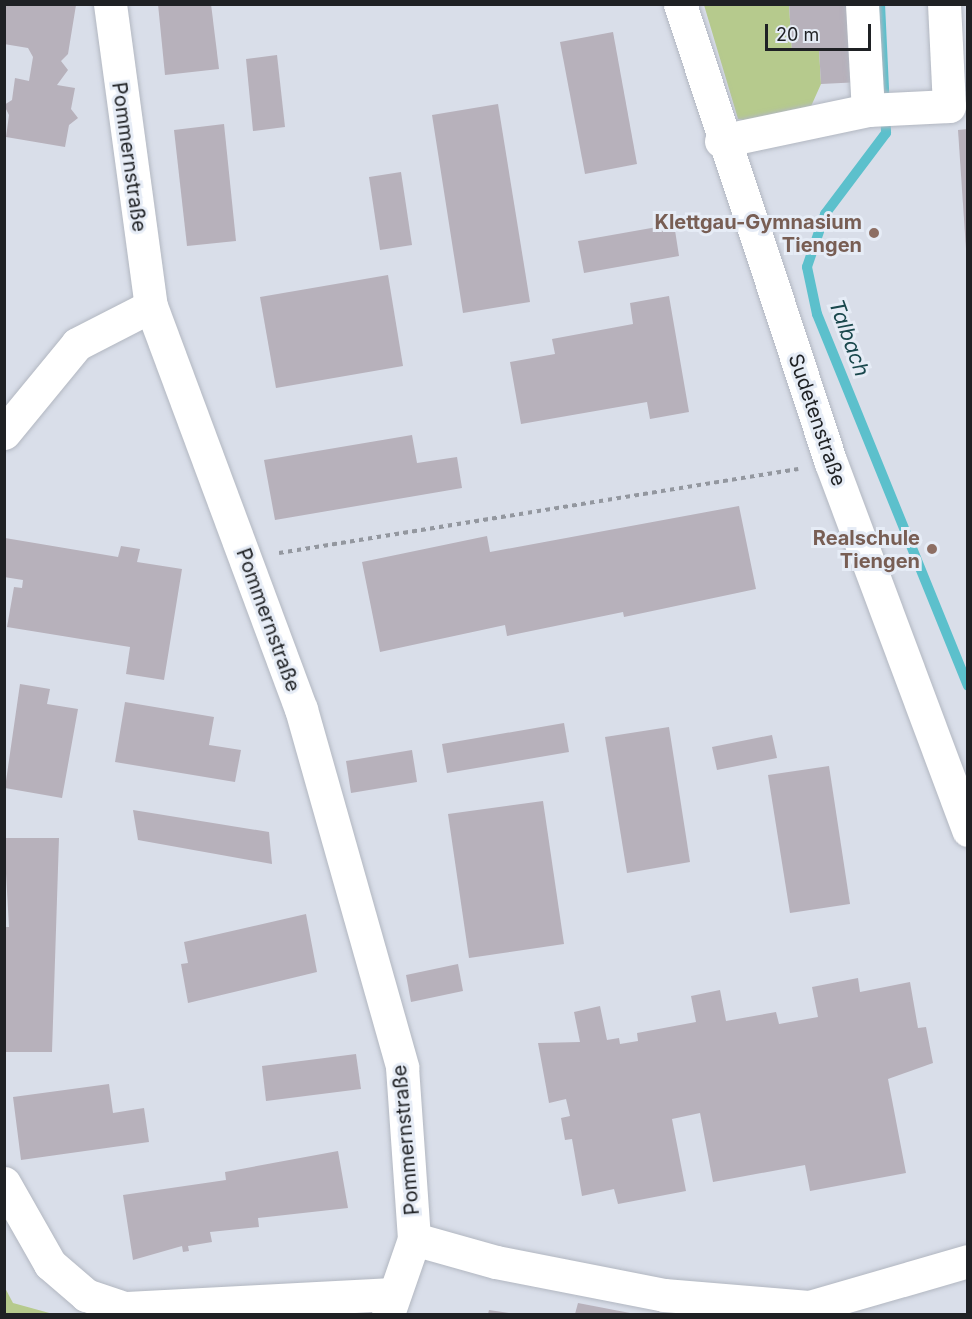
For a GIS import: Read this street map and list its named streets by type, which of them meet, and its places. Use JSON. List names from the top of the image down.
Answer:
{
  "streets": {
    "street": ["Pommernstraße", "Sudetenstraße"]
  },
  "water": ["Talbach"],
  "places": ["Klettgau-Gymnasium Tiengen", "Realschule Tiengen"],
  "scale_bar": "20 m"
}
